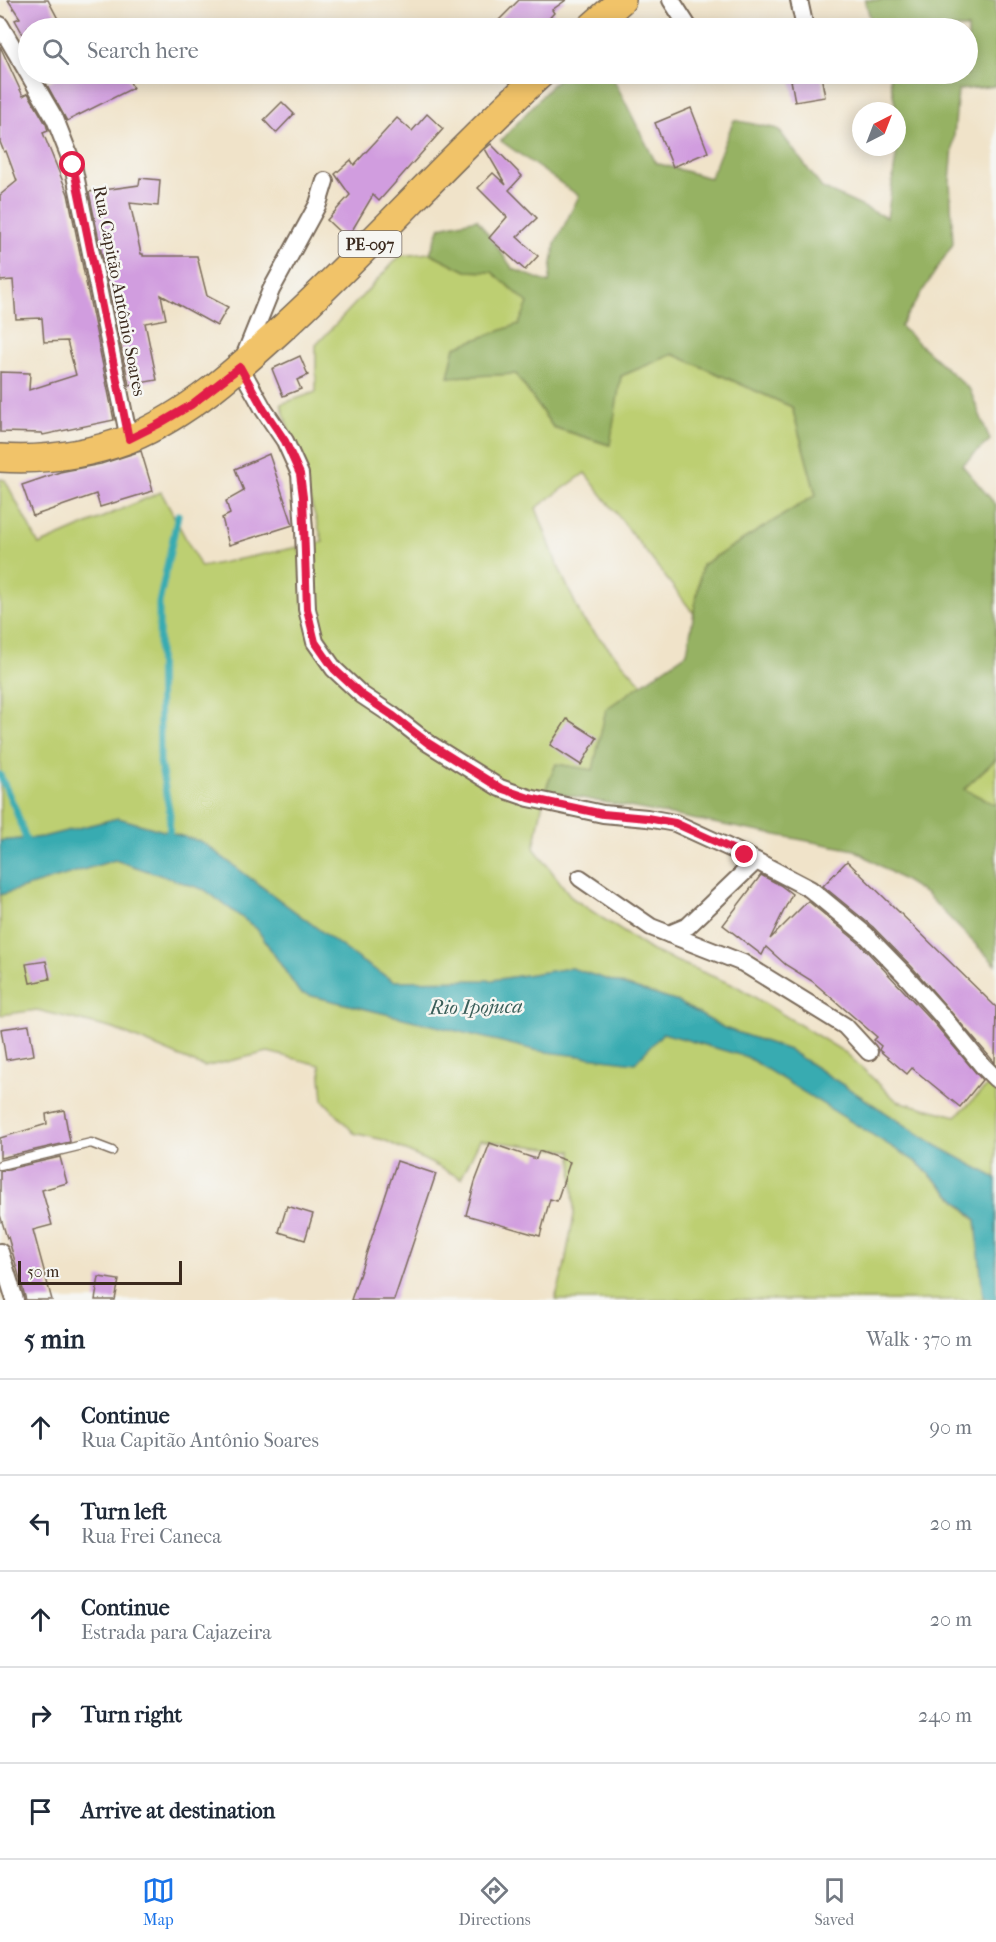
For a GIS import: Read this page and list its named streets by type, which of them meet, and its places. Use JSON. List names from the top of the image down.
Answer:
{
  "streets": {
    "main road": ["PE-097"],
    "street": ["Rua Capitão Antônio Soares"]
  },
  "crossings": [
    ["PE-097", "Rua Capitão Antônio Soares"]
  ],
  "water": ["Rio Ipojuca"],
  "scale_bar": "50 m",
  "north": "top right",
  "page": {
    "search": "Search here",
    "scale": "50 m",
    "heading": ["5 min", "Walk · 370 m"],
    "list": [
      ["Continue", "Rua Capitão Antônio Soares", "90 m"],
      ["Turn left", "Rua Frei Caneca", "20 m"],
      ["Continue", "Estrada para Cajazeira", "20 m"],
      ["Turn right", "240 m"],
      "Arrive at destination"
    ],
    "nav": ["Map", "Directions", "Saved"]
  }
}
